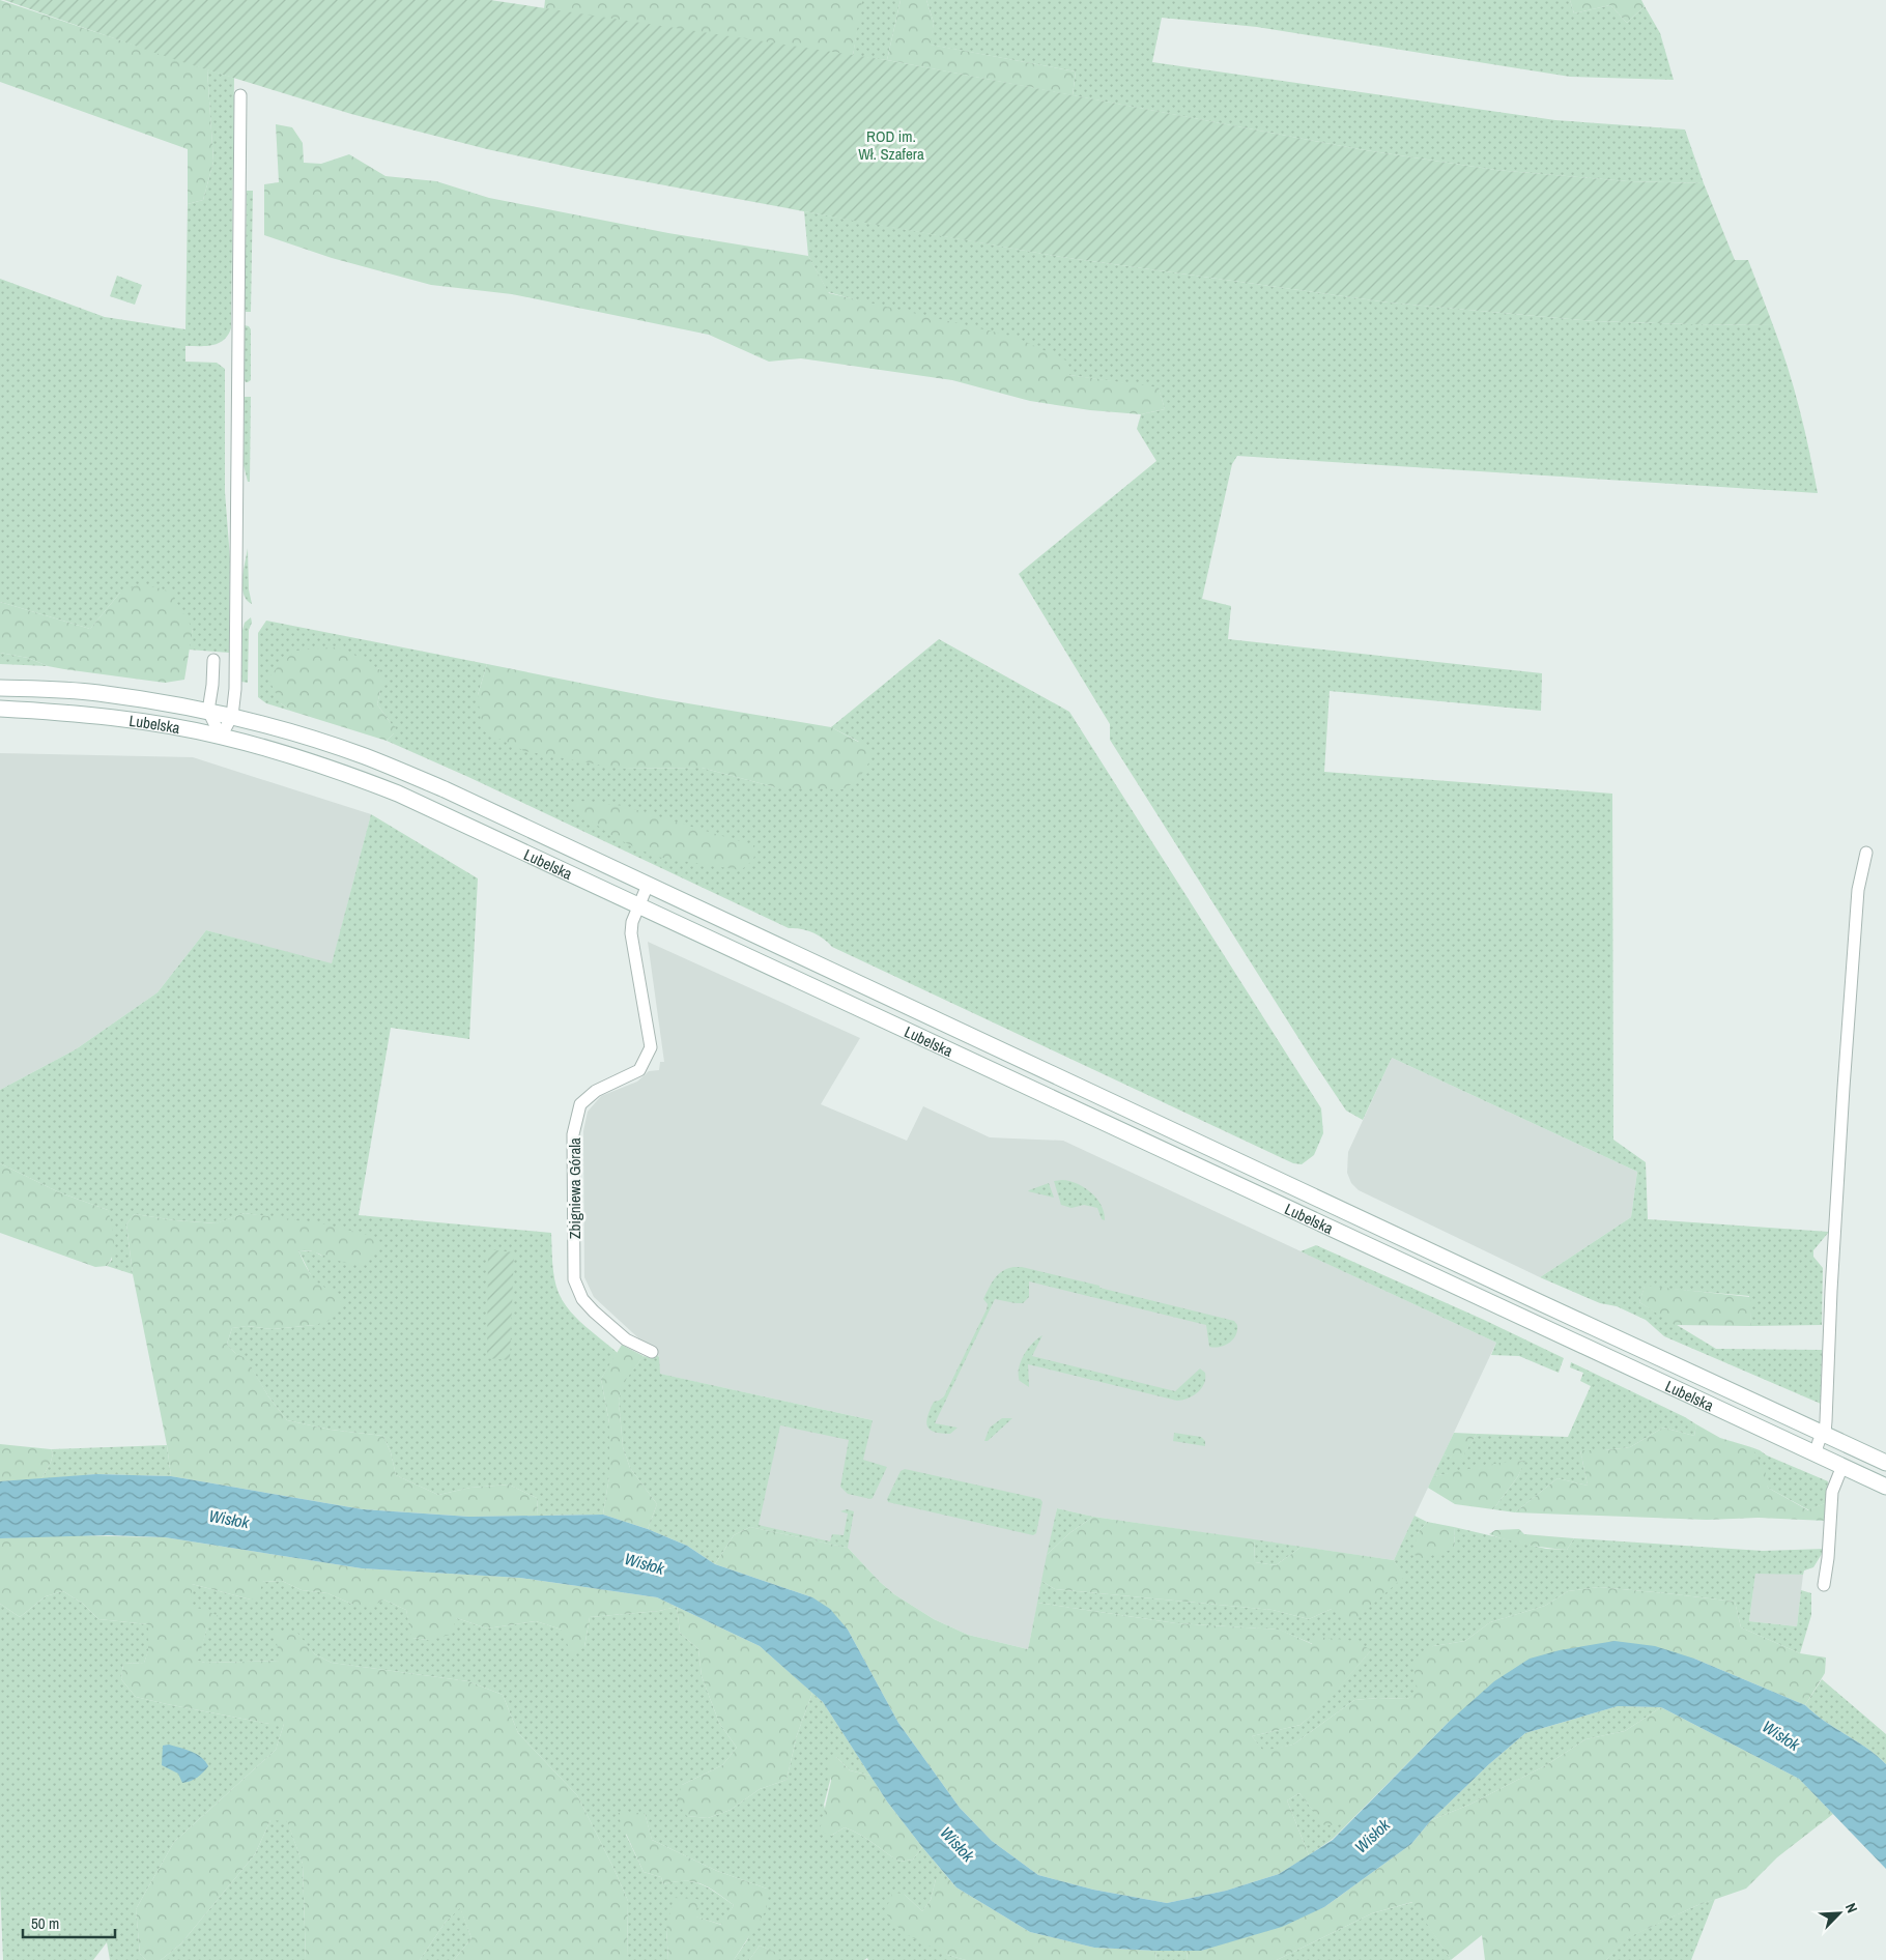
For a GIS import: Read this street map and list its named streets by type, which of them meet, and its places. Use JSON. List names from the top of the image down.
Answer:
{
  "streets": {
    "main road": ["Lubelska"],
    "street": ["Zbigniewa Górala"]
  },
  "crossings": [
    ["Lubelska", "Zbigniewa Górala"]
  ],
  "water": ["Wisłok"],
  "parks": ["ROD im. Wł. Szafera"],
  "scale_bar": "50 m",
  "north": "top right"
}
